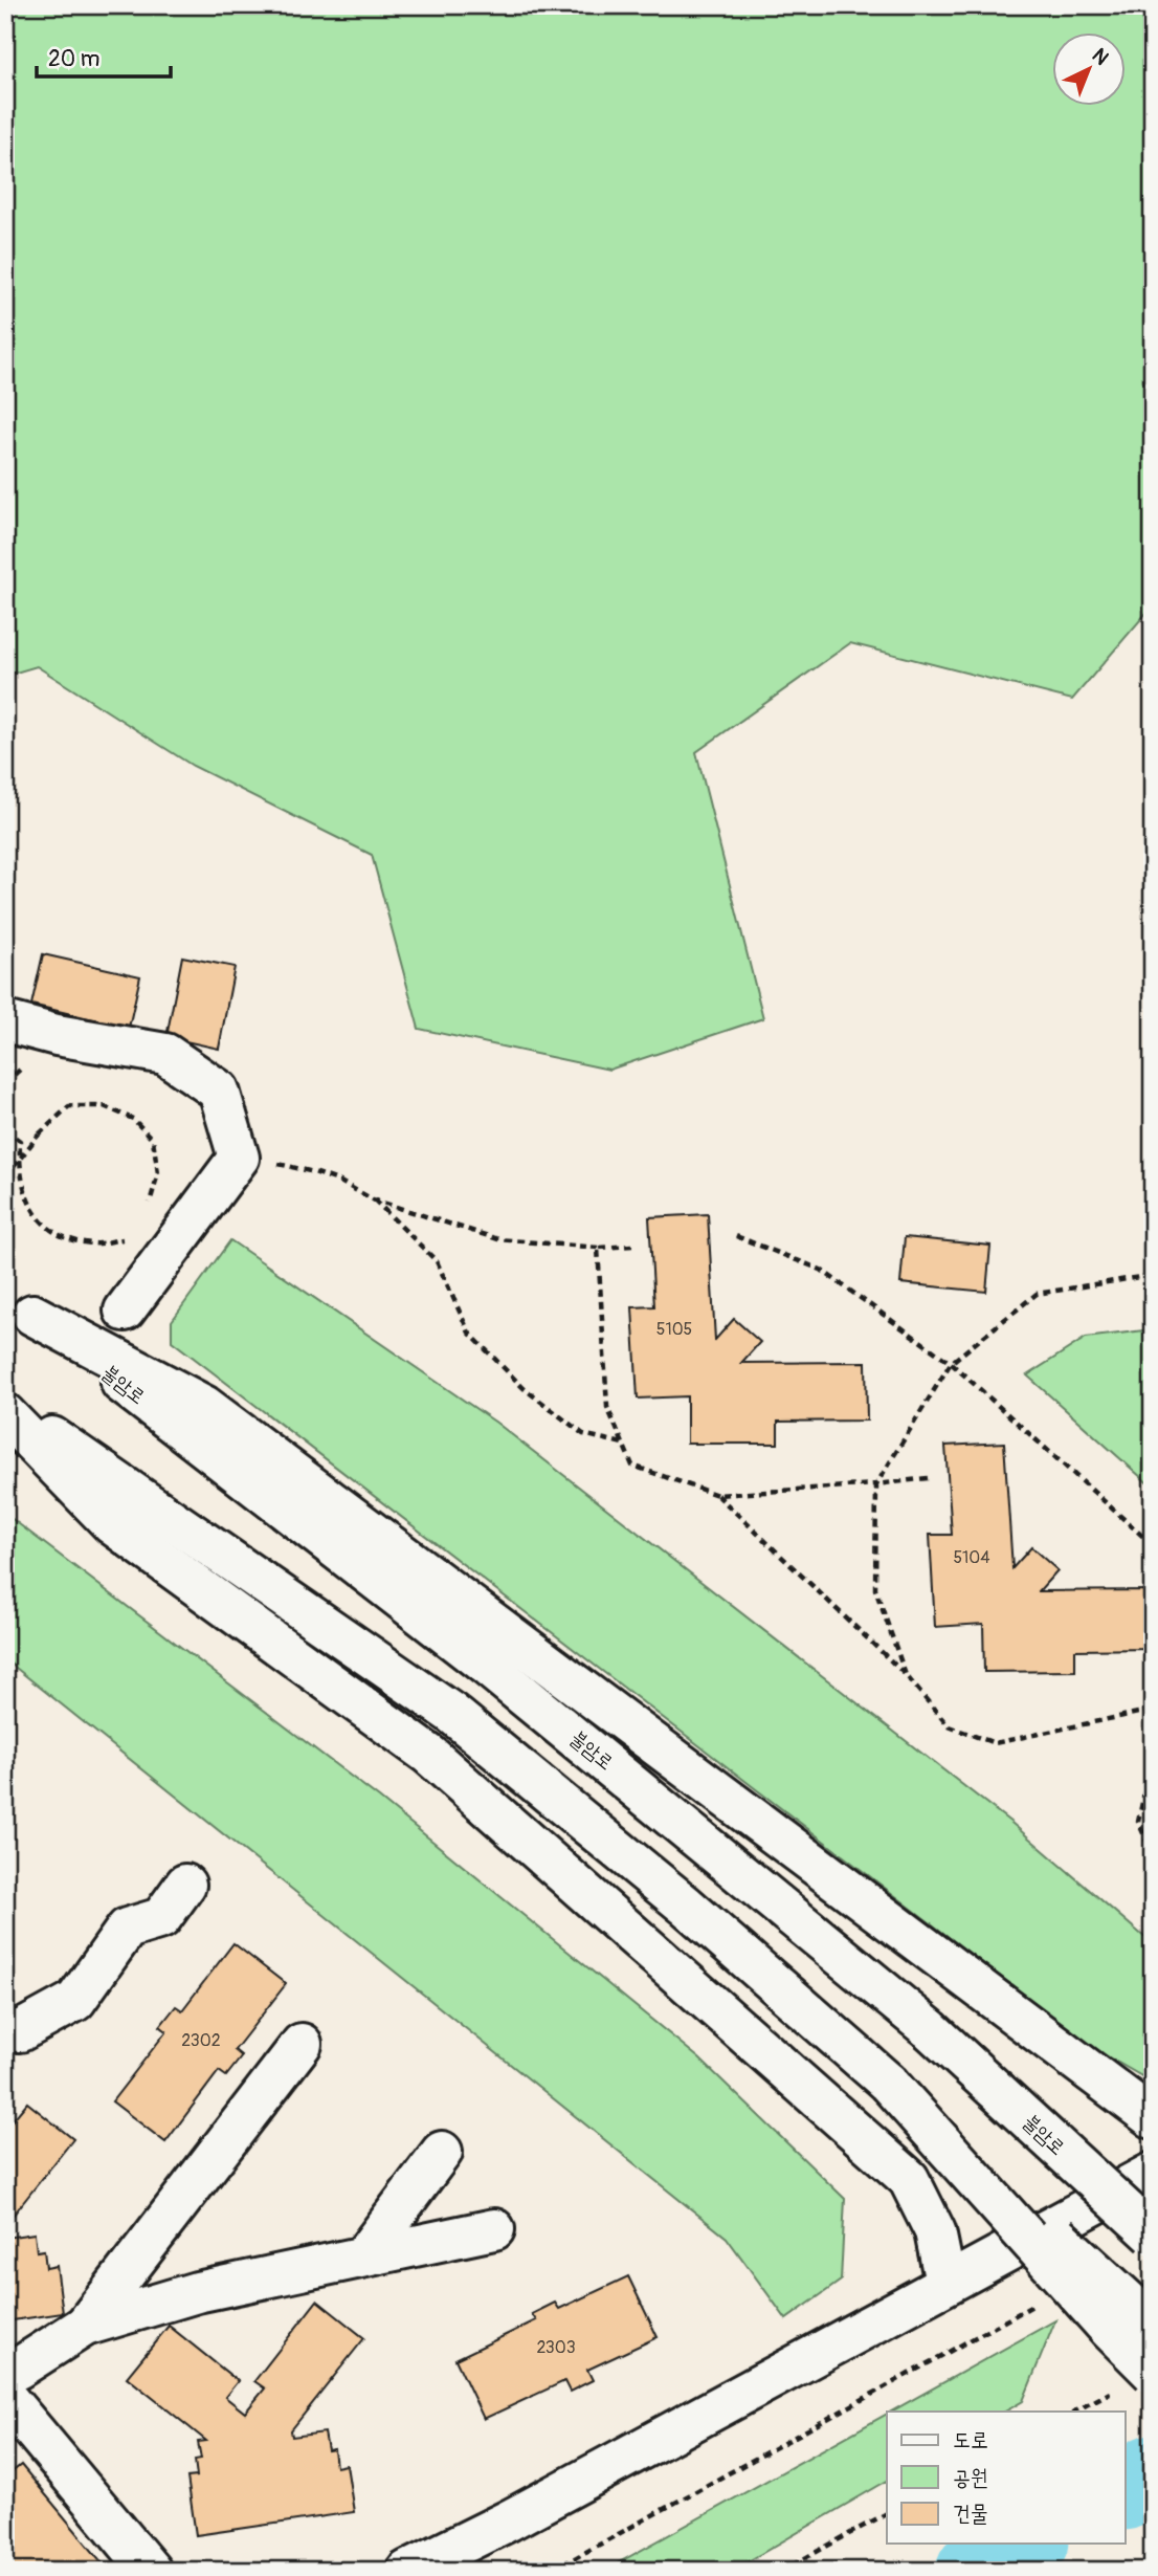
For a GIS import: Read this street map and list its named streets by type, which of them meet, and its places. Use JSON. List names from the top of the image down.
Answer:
{
  "streets": {
    "street": ["불암로"]
  },
  "house_numbers": [
    "5105",
    "5104",
    "2302",
    "2303"
  ],
  "legend": ["도로", "공원", "건물"],
  "scale_bar": "20 m",
  "north": "top right"
}
